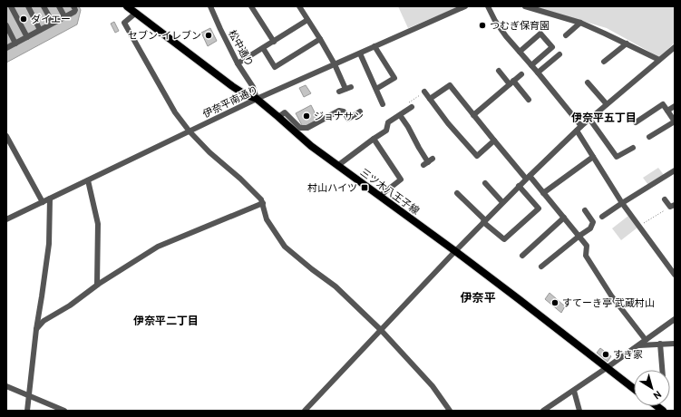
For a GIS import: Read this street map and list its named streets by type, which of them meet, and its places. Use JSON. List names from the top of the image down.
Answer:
{
  "streets": {
    "main road": ["三ツ木八王子線"],
    "street": ["松中通り", "伊奈平南通り"]
  },
  "crossings": [
    ["松中通り", "伊奈平南通り"],
    ["松中通り", "三ツ木八王子線"],
    ["伊奈平南通り", "三ツ木八王子線"]
  ],
  "districts": ["伊奈平五丁目", "伊奈平", "伊奈平二丁目"],
  "places": {
    "other": [
      "ダイエー",
      "つむぎ保育園",
      "セブン-イレブン",
      "ジョナサン",
      "すてーき亭 武蔵村山",
      "すき家"
    ],
    "transit": ["村山ハイツ"]
  },
  "north": "bottom right"
}
